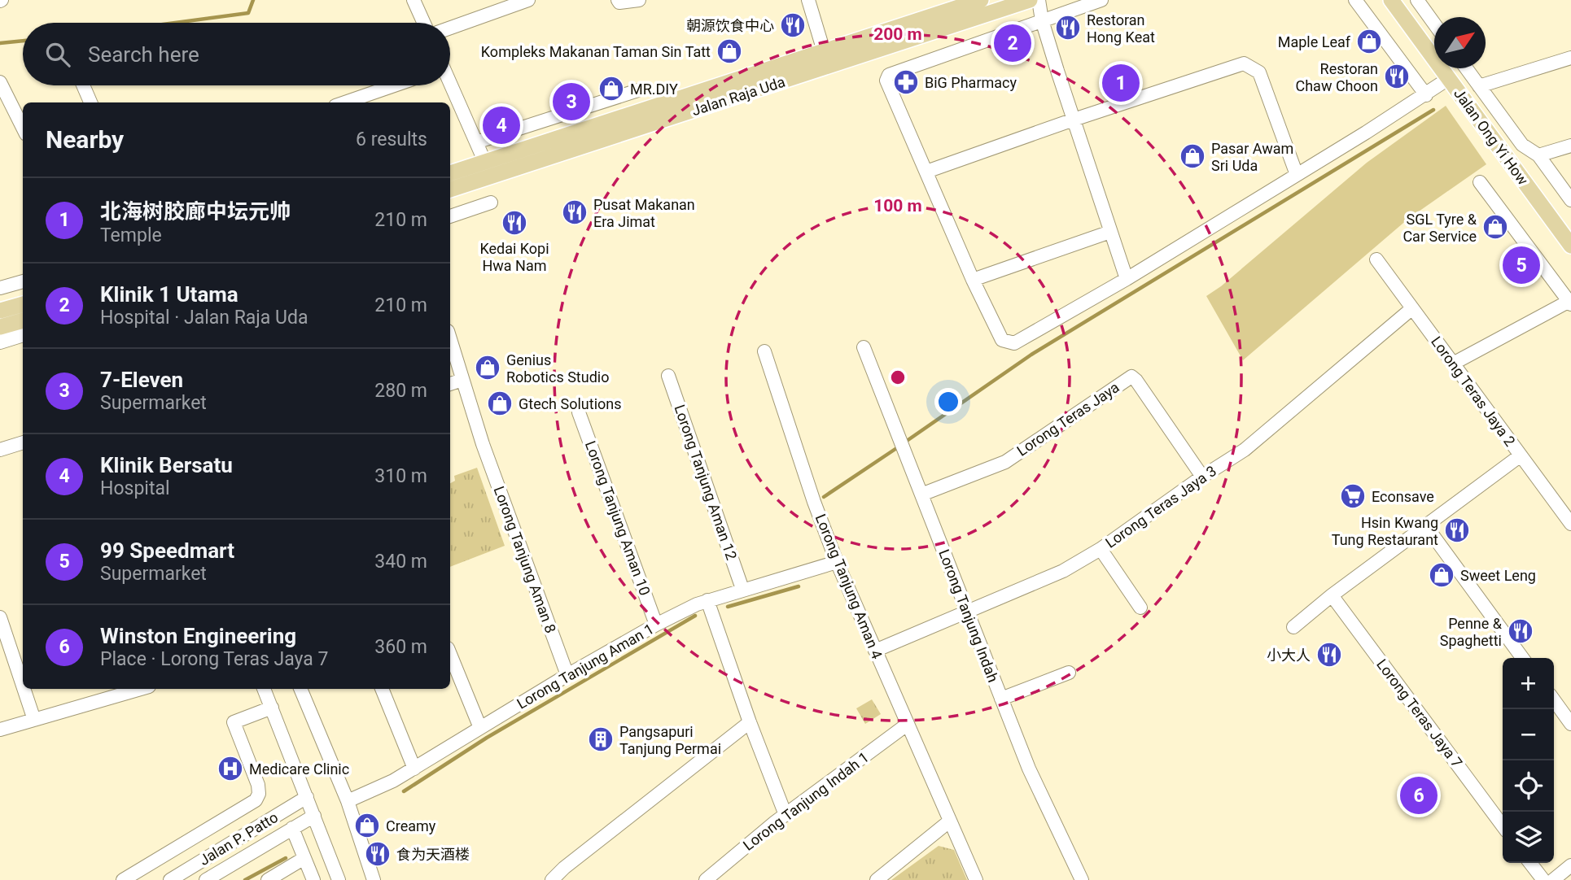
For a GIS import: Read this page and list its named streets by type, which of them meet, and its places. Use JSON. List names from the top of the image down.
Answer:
{
  "streets": {
    "main road": ["Jalan Raja Uda", "Jalan Ong Yi How"],
    "street": [
      "Lorong Teras Jaya 2",
      "Lorong Teras Jaya",
      "Lorong Tanjung Aman 12",
      "Lorong Teras Jaya 3",
      "Lorong Tanjung Aman 10",
      "Lorong Tanjung Aman 8",
      "Lorong Tanjung Aman 4",
      "Lorong Tanjung Indah",
      "Lorong Tanjung Aman 1",
      "Lorong Teras Jaya 7",
      "Lorong Tanjung Indah 1",
      "Jalan P. Patto"
    ]
  },
  "crossings": [
    ["Lorong Teras Jaya 2", "Lorong Teras Jaya 3"],
    ["Lorong Teras Jaya", "Lorong Teras Jaya 3"],
    ["Lorong Teras Jaya", "Lorong Tanjung Indah"],
    ["Lorong Tanjung Aman 12", "Lorong Tanjung Aman 1"],
    ["Lorong Teras Jaya 3", "Lorong Tanjung Aman 4"],
    ["Lorong Teras Jaya 3", "Lorong Tanjung Indah"],
    ["Lorong Tanjung Aman 10", "Lorong Tanjung Aman 1"],
    ["Lorong Tanjung Aman 8", "Lorong Tanjung Aman 1"],
    ["Lorong Tanjung Aman 4", "Lorong Tanjung Aman 1"],
    ["Lorong Tanjung Aman 4", "Lorong Tanjung Indah 1"]
  ],
  "places": {
    "restaurant": [
      "朝源饮食中心",
      "Restoran Hong Keat",
      "Restoran Chaw Choon",
      "Pusat Makanan Era Jimat",
      "Kedai Kopi Hwa Nam",
      "Hsin Kwang Tung Restaurant",
      "Penne & Spaghetti",
      "小大人",
      "食为天酒楼"
    ],
    "shop": [
      "Maple Leaf",
      "Kompleks Makanan Taman Sin Tatt",
      "MR.DIY",
      "Pasar Awam Sri Uda",
      "SGL Tyre & Car Service",
      "Genius Robotics Studio",
      "Gtech Solutions",
      "Sweet Leng",
      "Creamy"
    ],
    "pharmacy": ["BiG Pharmacy"],
    "supermarket": ["Econsave"],
    "building": ["Pangsapuri Tanjung Permai"],
    "hospital": ["Medicare Clinic"]
  },
  "north": "top right",
  "page": {
    "pins": [
      "2",
      "1",
      "3",
      "4",
      "5",
      "6"
    ],
    "search": "Search here",
    "heading": ["Nearby", "6 results"],
    "list": [
      {
        "mark": "1",
        "name": "北海树胶廊中坛元帅",
        "note": "Temple",
        "value": "210 m"
      },
      {
        "mark": "2",
        "name": "Klinik 1 Utama",
        "note": "Hospital · Jalan Raja Uda",
        "value": "210 m"
      },
      {
        "mark": "3",
        "name": "7-Eleven",
        "note": "Supermarket",
        "value": "280 m"
      },
      {
        "mark": "4",
        "name": "Klinik Bersatu",
        "note": "Hospital",
        "value": "310 m"
      },
      {
        "mark": "5",
        "name": "99 Speedmart",
        "note": "Supermarket",
        "value": "340 m"
      },
      {
        "mark": "6",
        "name": "Winston Engineering",
        "note": "Place · Lorong Teras Jaya 7",
        "value": "360 m"
      }
    ],
    "map_buttons": ["+", "−"]
  },
  "rings": ["200 m", "100 m"]
}
